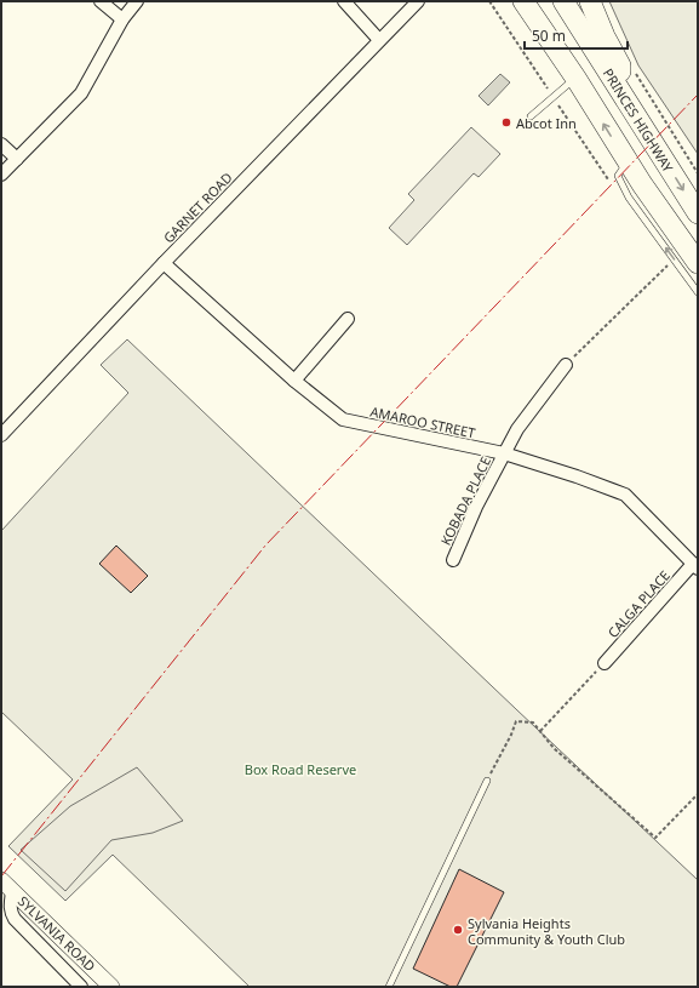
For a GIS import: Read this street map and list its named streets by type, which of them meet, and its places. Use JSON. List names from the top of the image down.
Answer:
{
  "streets": {
    "highway": ["PRINCES HIGHWAY"],
    "street": [
      "GARNET ROAD",
      "AMAROO STREET",
      "KOBADA PLACE",
      "CALGA PLACE",
      "SYLVANIA ROAD"
    ]
  },
  "crossings": [
    ["GARNET ROAD", "AMAROO STREET"],
    ["AMAROO STREET", "KOBADA PLACE"],
    ["AMAROO STREET", "CALGA PLACE"]
  ],
  "parks": ["Box Road Reserve"],
  "places": ["Abcot Inn", "Sylvania Heights Community & Youth Club"],
  "scale_bar": "50 m"
}
